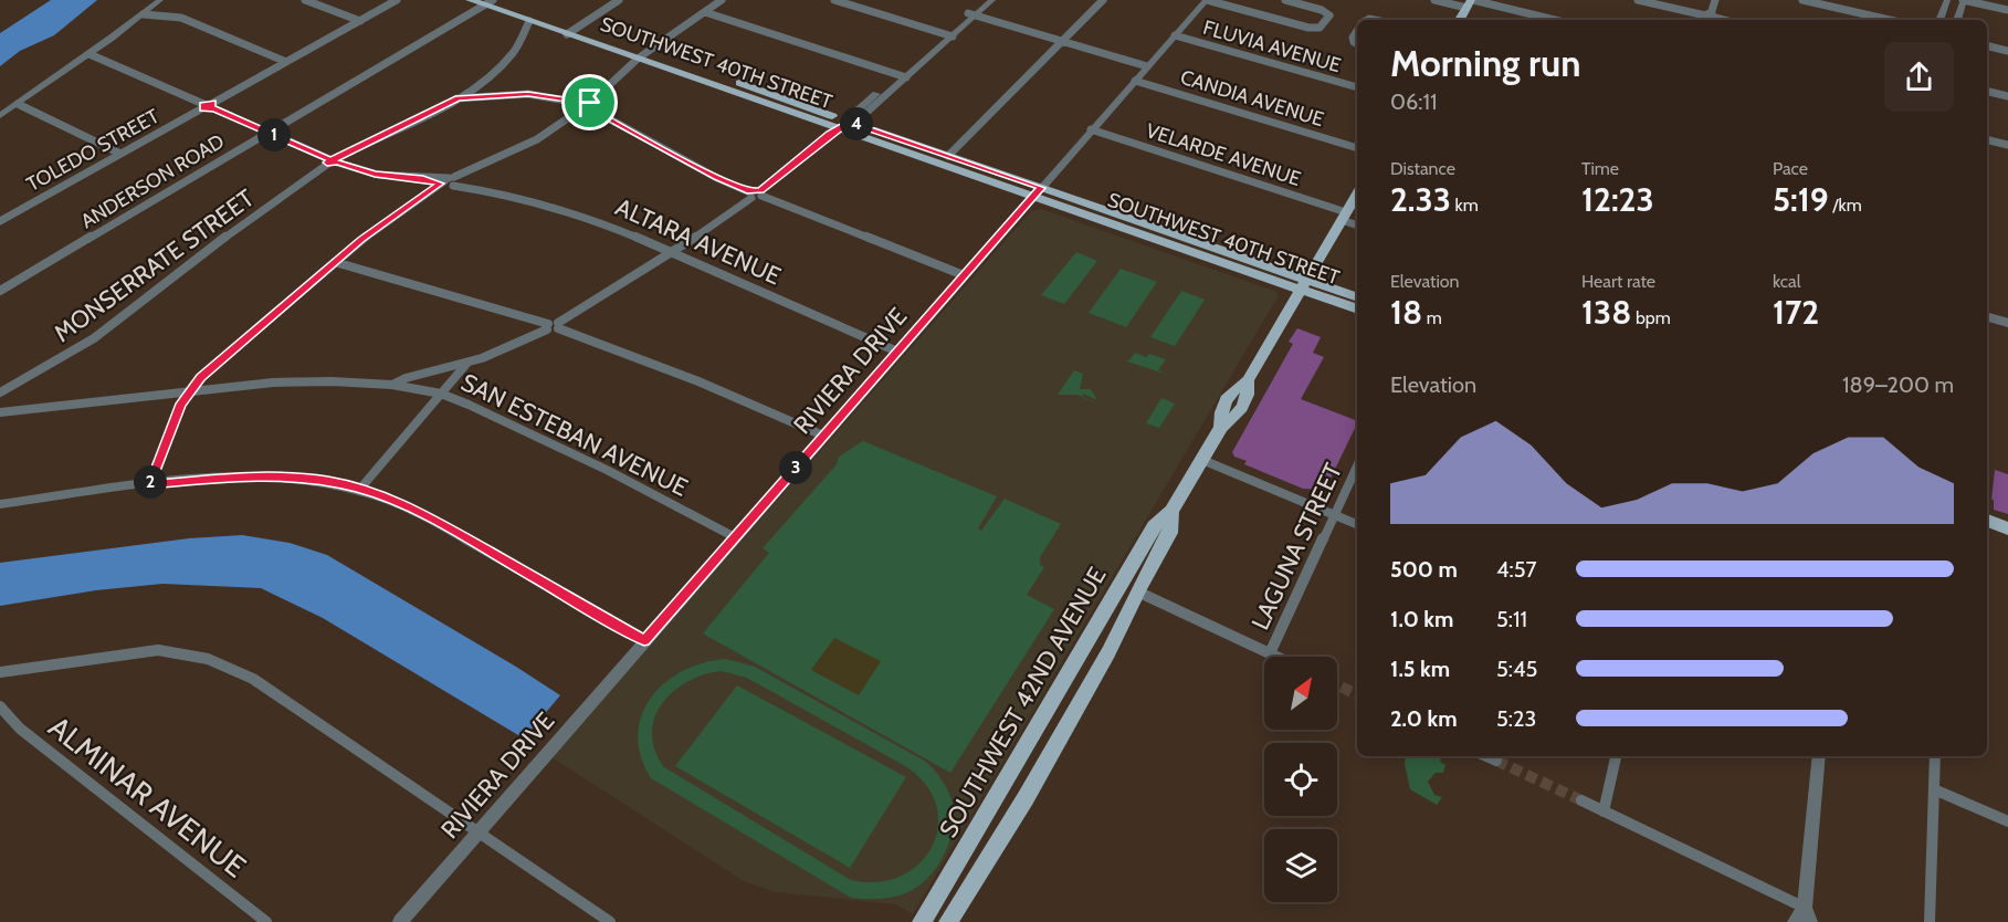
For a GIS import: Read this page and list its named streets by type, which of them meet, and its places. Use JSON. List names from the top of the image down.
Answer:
{
  "streets": {
    "main road": ["SOUTHWEST 40TH STREET", "SOUTHWEST 42ND AVENUE"],
    "street": [
      "FLUVIA AVENUE",
      "CANDIA AVENUE",
      "TOLEDO STREET",
      "VELARDE AVENUE",
      "ANDERSON ROAD",
      "ALTARA AVENUE",
      "MONSERRATE STREET",
      "RIVIERA DRIVE",
      "SAN ESTEBAN AVENUE",
      "LAGUNA STREET",
      "ALMINAR AVENUE"
    ]
  },
  "crossings": [
    ["FLUVIA AVENUE", "RIVIERA DRIVE"],
    ["SOUTHWEST 40TH STREET", "ANDERSON ROAD"],
    ["SOUTHWEST 40TH STREET", "MONSERRATE STREET"],
    ["SOUTHWEST 40TH STREET", "RIVIERA DRIVE"],
    ["SOUTHWEST 40TH STREET", "SOUTHWEST 42ND AVENUE"],
    ["CANDIA AVENUE", "RIVIERA DRIVE"],
    ["TOLEDO STREET", "ALTARA AVENUE"],
    ["VELARDE AVENUE", "RIVIERA DRIVE"],
    ["VELARDE AVENUE", "SOUTHWEST 42ND AVENUE"],
    ["ANDERSON ROAD", "ALTARA AVENUE"],
    ["ALTARA AVENUE", "MONSERRATE STREET"],
    ["ALTARA AVENUE", "RIVIERA DRIVE"],
    ["ALTARA AVENUE", "SAN ESTEBAN AVENUE"],
    ["RIVIERA DRIVE", "SAN ESTEBAN AVENUE"]
  ],
  "north": "top right",
  "page": {
    "heading": ["Morning run", "06:11"],
    "pins": [
      "4",
      "1",
      "3",
      "2"
    ],
    "stats": [
      ["Distance", "2.33 km"],
      ["Time", "12:23"],
      ["Pace", "5:19 /km"],
      ["Elevation", "18 m"],
      ["Heart rate", "138 bpm"],
      ["kcal", "172"]
    ],
    "chart": ["Elevation", "189–200 m"],
    "list": [
      {
        "name": "500 m",
        "note": "4:57"
      },
      {
        "name": "1.0 km",
        "note": "5:11"
      },
      {
        "name": "1.5 km",
        "note": "5:45"
      },
      {
        "name": "2.0 km",
        "note": "5:23"
      }
    ]
  }
}
